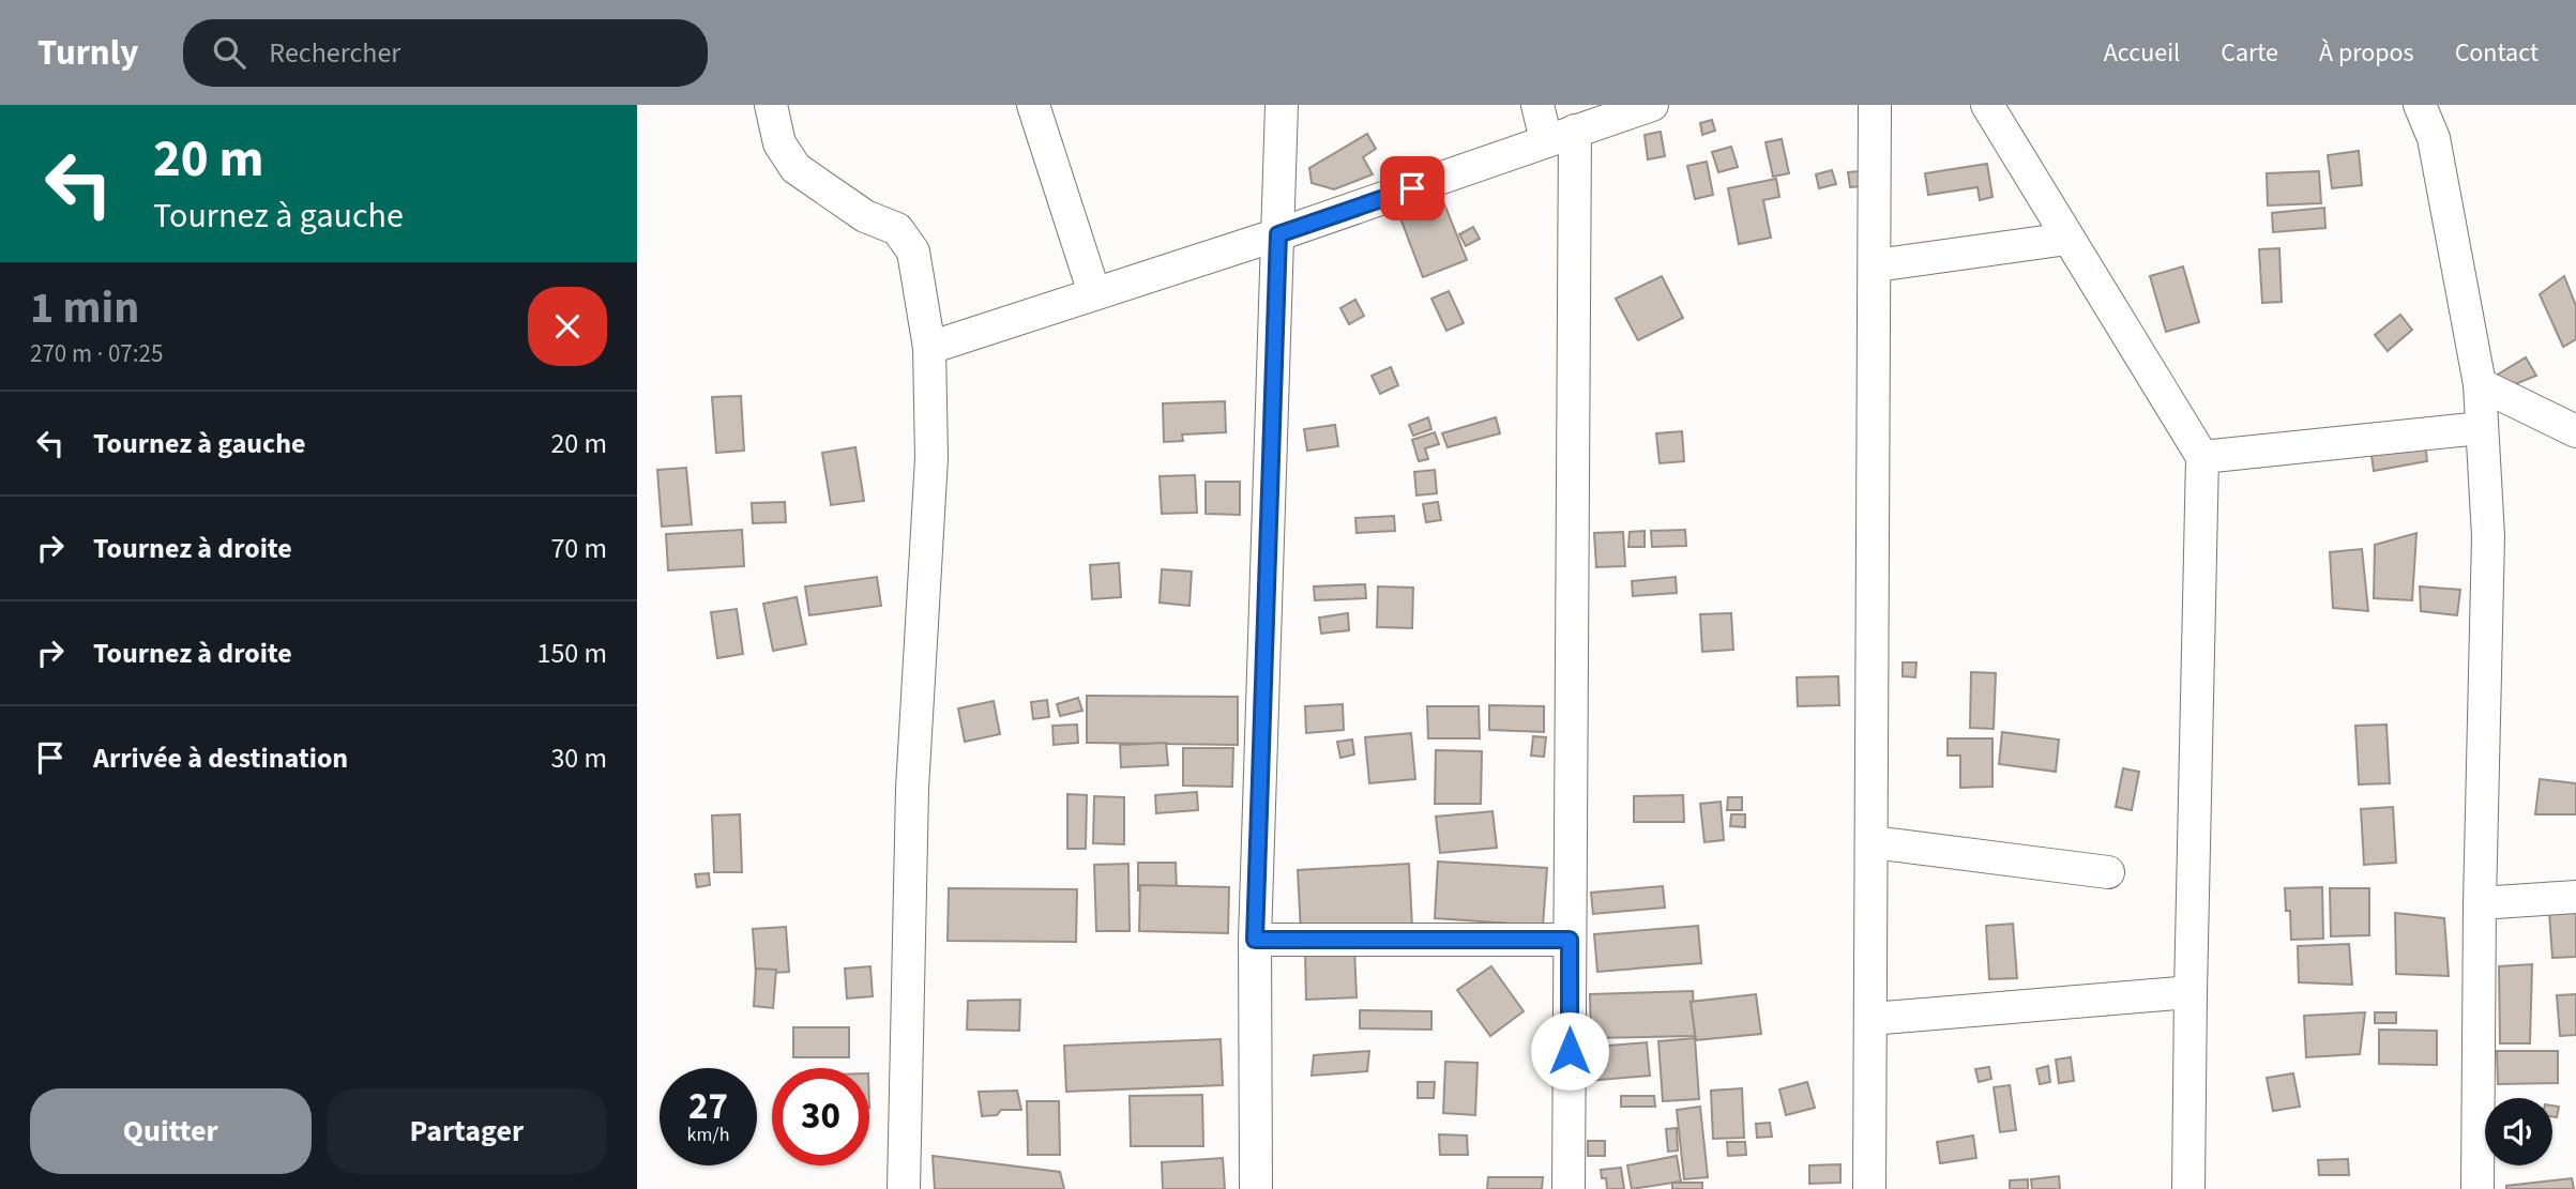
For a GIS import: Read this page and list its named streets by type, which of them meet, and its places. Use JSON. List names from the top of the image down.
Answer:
{
  "page": {
    "header": "Turnly",
    "search": "Rechercher",
    "nav": [
      "Accueil",
      "Carte",
      "À propos",
      "Contact"
    ],
    "turn": ["20 m", "Tournez à gauche"],
    "heading": ["1 min", "270 m · 07:25"],
    "list": [
      {
        "name": "Tournez à gauche",
        "value": "20 m"
      },
      {
        "name": "Tournez à droite",
        "value": "70 m"
      },
      {
        "name": "Tournez à droite",
        "value": "150 m"
      },
      {
        "name": "Arrivée à destination",
        "value": "30 m"
      }
    ],
    "speed": "27 km/h",
    "limit": "30",
    "buttons": ["Quitter", "Partager"]
  }
}
